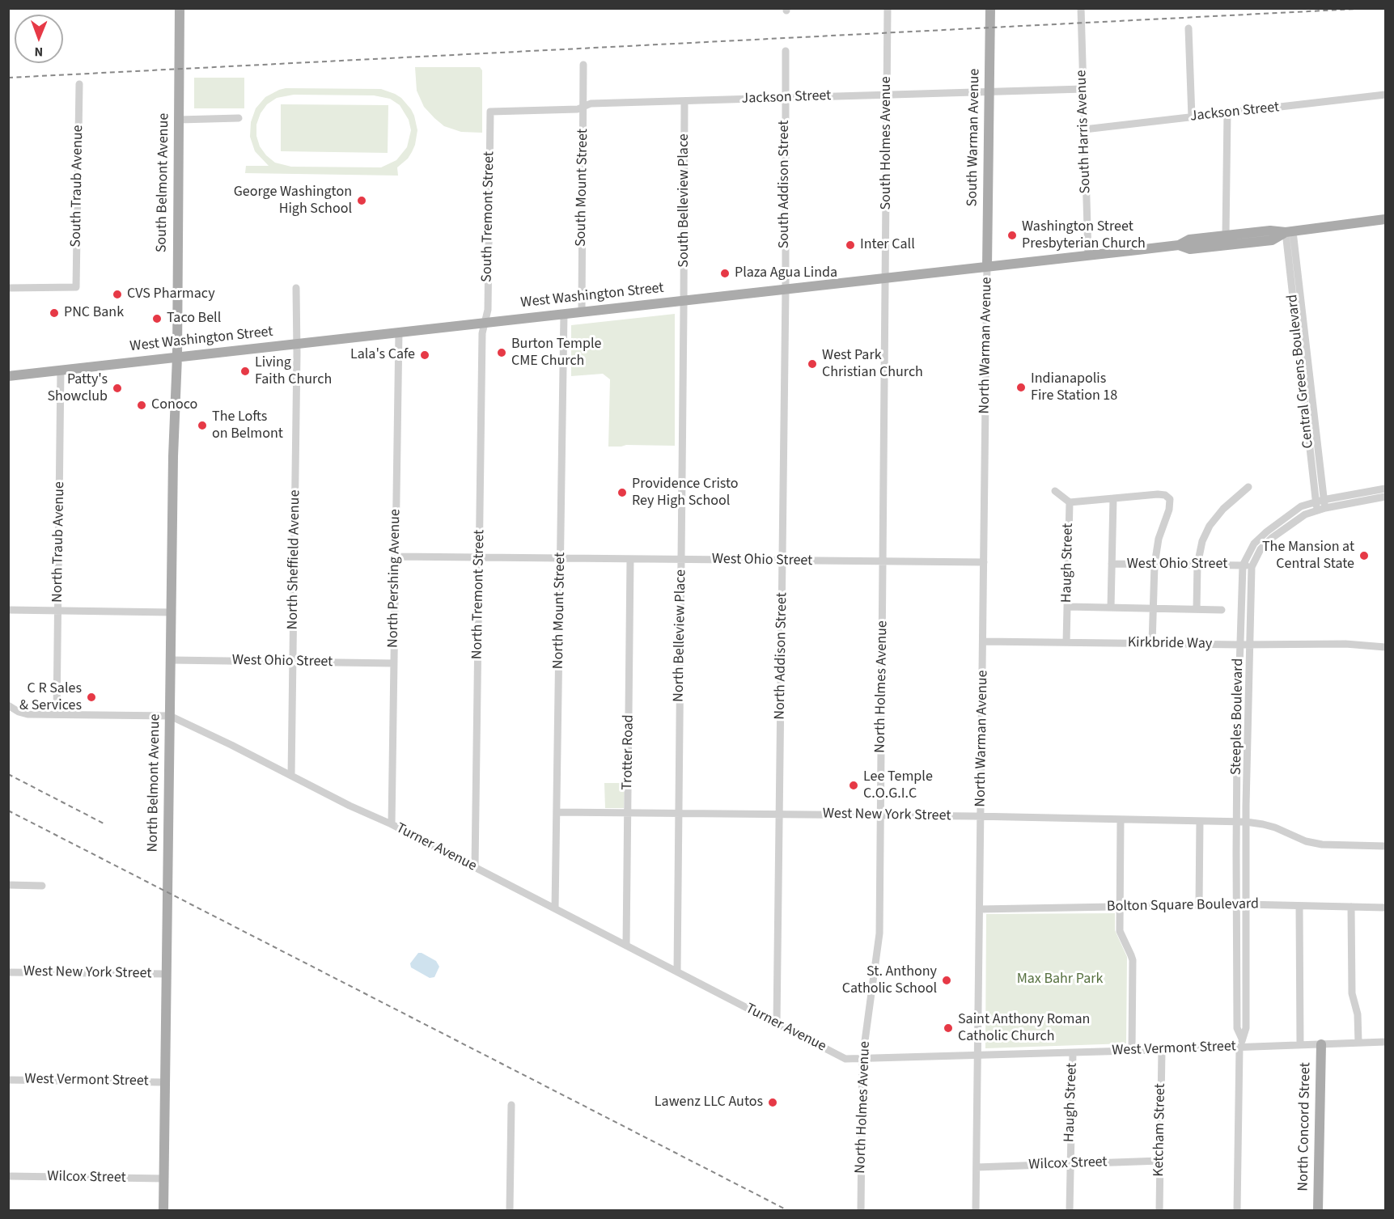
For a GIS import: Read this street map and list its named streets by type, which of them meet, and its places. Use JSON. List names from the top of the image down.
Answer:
{
  "streets": {
    "main road": [
      "South Warman Avenue",
      "South Belmont Avenue",
      "West Washington Street",
      "North Belmont Avenue",
      "North Concord Street"
    ],
    "street": [
      "Jackson Street",
      "South Harris Avenue",
      "South Holmes Avenue",
      "South Addison Street",
      "South Traub Avenue",
      "South Mount Street",
      "South Belleview Place",
      "South Tremont Street",
      "North Warman Avenue",
      "Central Greens Boulevard",
      "North Traub Avenue",
      "North Sheffield Avenue",
      "West Ohio Street",
      "Haugh Street",
      "North Pershing Avenue",
      "North Tremont Street",
      "North Mount Street",
      "North Belleview Place",
      "Kirkbride Way",
      "North Addison Street",
      "North Holmes Avenue",
      "Steeples Boulevard",
      "Trotter Road",
      "West New York Street",
      "Turner Avenue",
      "Bolton Square Boulevard",
      "West Vermont Street",
      "Ketcham Street",
      "Wilcox Street"
    ]
  },
  "crossings": [
    ["Jackson Street", "South Harris Avenue"],
    ["Jackson Street", "South Warman Avenue"],
    ["Jackson Street", "South Holmes Avenue"],
    ["Jackson Street", "South Addison Street"],
    ["Jackson Street", "South Mount Street"],
    ["Jackson Street", "South Belleview Place"],
    ["Jackson Street", "South Tremont Street"],
    ["South Harris Avenue", "West Washington Street"],
    ["South Warman Avenue", "West Washington Street"],
    ["South Warman Avenue", "North Warman Avenue"],
    ["South Holmes Avenue", "West Washington Street"],
    ["South Holmes Avenue", "North Holmes Avenue"],
    ["South Belmont Avenue", "West Washington Street"],
    ["South Belmont Avenue", "North Belmont Avenue"],
    ["South Addison Street", "West Washington Street"],
    ["South Addison Street", "North Addison Street"],
    ["South Mount Street", "West Washington Street"],
    ["South Belleview Place", "West Washington Street"],
    ["South Belleview Place", "North Belleview Place"],
    ["South Tremont Street", "West Washington Street"],
    ["South Tremont Street", "North Tremont Street"],
    ["West Washington Street", "North Warman Avenue"],
    ["West Washington Street", "Central Greens Boulevard"],
    ["West Washington Street", "North Traub Avenue"],
    ["West Washington Street", "North Sheffield Avenue"],
    ["West Washington Street", "North Pershing Avenue"],
    ["West Washington Street", "North Tremont Street"],
    ["West Washington Street", "North Mount Street"],
    ["West Washington Street", "North Belleview Place"],
    ["West Washington Street", "North Addison Street"],
    ["West Washington Street", "North Holmes Avenue"],
    ["West Washington Street", "North Belmont Avenue"],
    ["North Warman Avenue", "West Ohio Street"],
    ["North Warman Avenue", "Kirkbride Way"],
    ["North Warman Avenue", "West New York Street"],
    ["North Warman Avenue", "Bolton Square Boulevard"],
    ["North Warman Avenue", "West Vermont Street"],
    ["North Warman Avenue", "Wilcox Street"],
    ["Central Greens Boulevard", "Steeples Boulevard"],
    ["North Traub Avenue", "Turner Avenue"],
    ["North Sheffield Avenue", "West Ohio Street"],
    ["North Sheffield Avenue", "Turner Avenue"],
    ["West Ohio Street", "North Pershing Avenue"],
    ["West Ohio Street", "North Tremont Street"],
    ["West Ohio Street", "North Mount Street"],
    ["West Ohio Street", "North Belleview Place"],
    ["West Ohio Street", "North Addison Street"],
    ["West Ohio Street", "North Holmes Avenue"],
    ["West Ohio Street", "Steeples Boulevard"],
    ["West Ohio Street", "Trotter Road"],
    ["West Ohio Street", "North Belmont Avenue"],
    ["Haugh Street", "Kirkbride Way"],
    ["Haugh Street", "West Vermont Street"],
    ["Haugh Street", "Wilcox Street"],
    ["North Pershing Avenue", "Turner Avenue"],
    ["North Tremont Street", "Turner Avenue"],
    ["North Mount Street", "West New York Street"],
    ["North Mount Street", "Turner Avenue"],
    ["North Belleview Place", "West New York Street"],
    ["North Belleview Place", "Turner Avenue"],
    ["Kirkbride Way", "Steeples Boulevard"],
    ["North Addison Street", "West New York Street"],
    ["North Addison Street", "Turner Avenue"],
    ["North Holmes Avenue", "West New York Street"],
    ["North Holmes Avenue", "West Vermont Street"],
    ["Steeples Boulevard", "West New York Street"],
    ["Steeples Boulevard", "Bolton Square Boulevard"],
    ["Steeples Boulevard", "West Vermont Street"],
    ["Trotter Road", "West New York Street"],
    ["Trotter Road", "Turner Avenue"],
    ["North Belmont Avenue", "West New York Street"],
    ["North Belmont Avenue", "Turner Avenue"],
    ["North Belmont Avenue", "West Vermont Street"],
    ["North Belmont Avenue", "Wilcox Street"],
    ["Turner Avenue", "West Vermont Street"],
    ["West Vermont Street", "North Concord Street"],
    ["West Vermont Street", "Ketcham Street"],
    ["Ketcham Street", "Wilcox Street"]
  ],
  "parks": ["Max Bahr Park"],
  "places": [
    "George Washington High School",
    "Washington Street Presbyterian Church",
    "Inter Call",
    "Plaza Agua Linda",
    "CVS Pharmacy",
    "PNC Bank",
    "Taco Bell",
    "Burton Temple CME Church",
    "Lala's Cafe",
    "West Park Christian Church",
    "Living Faith Church",
    "Indianapolis Fire Station 18",
    "Patty's Showclub",
    "Conoco",
    "The Lofts on Belmont",
    "Providence Cristo Rey High School",
    "The Mansion at Central State",
    "C R Sales & Services",
    "Lee Temple C.O.G.I.C",
    "St. Anthony Catholic School",
    "Saint Anthony Roman Catholic Church",
    "Lawenz LLC Autos"
  ],
  "north": "bottom"
}
